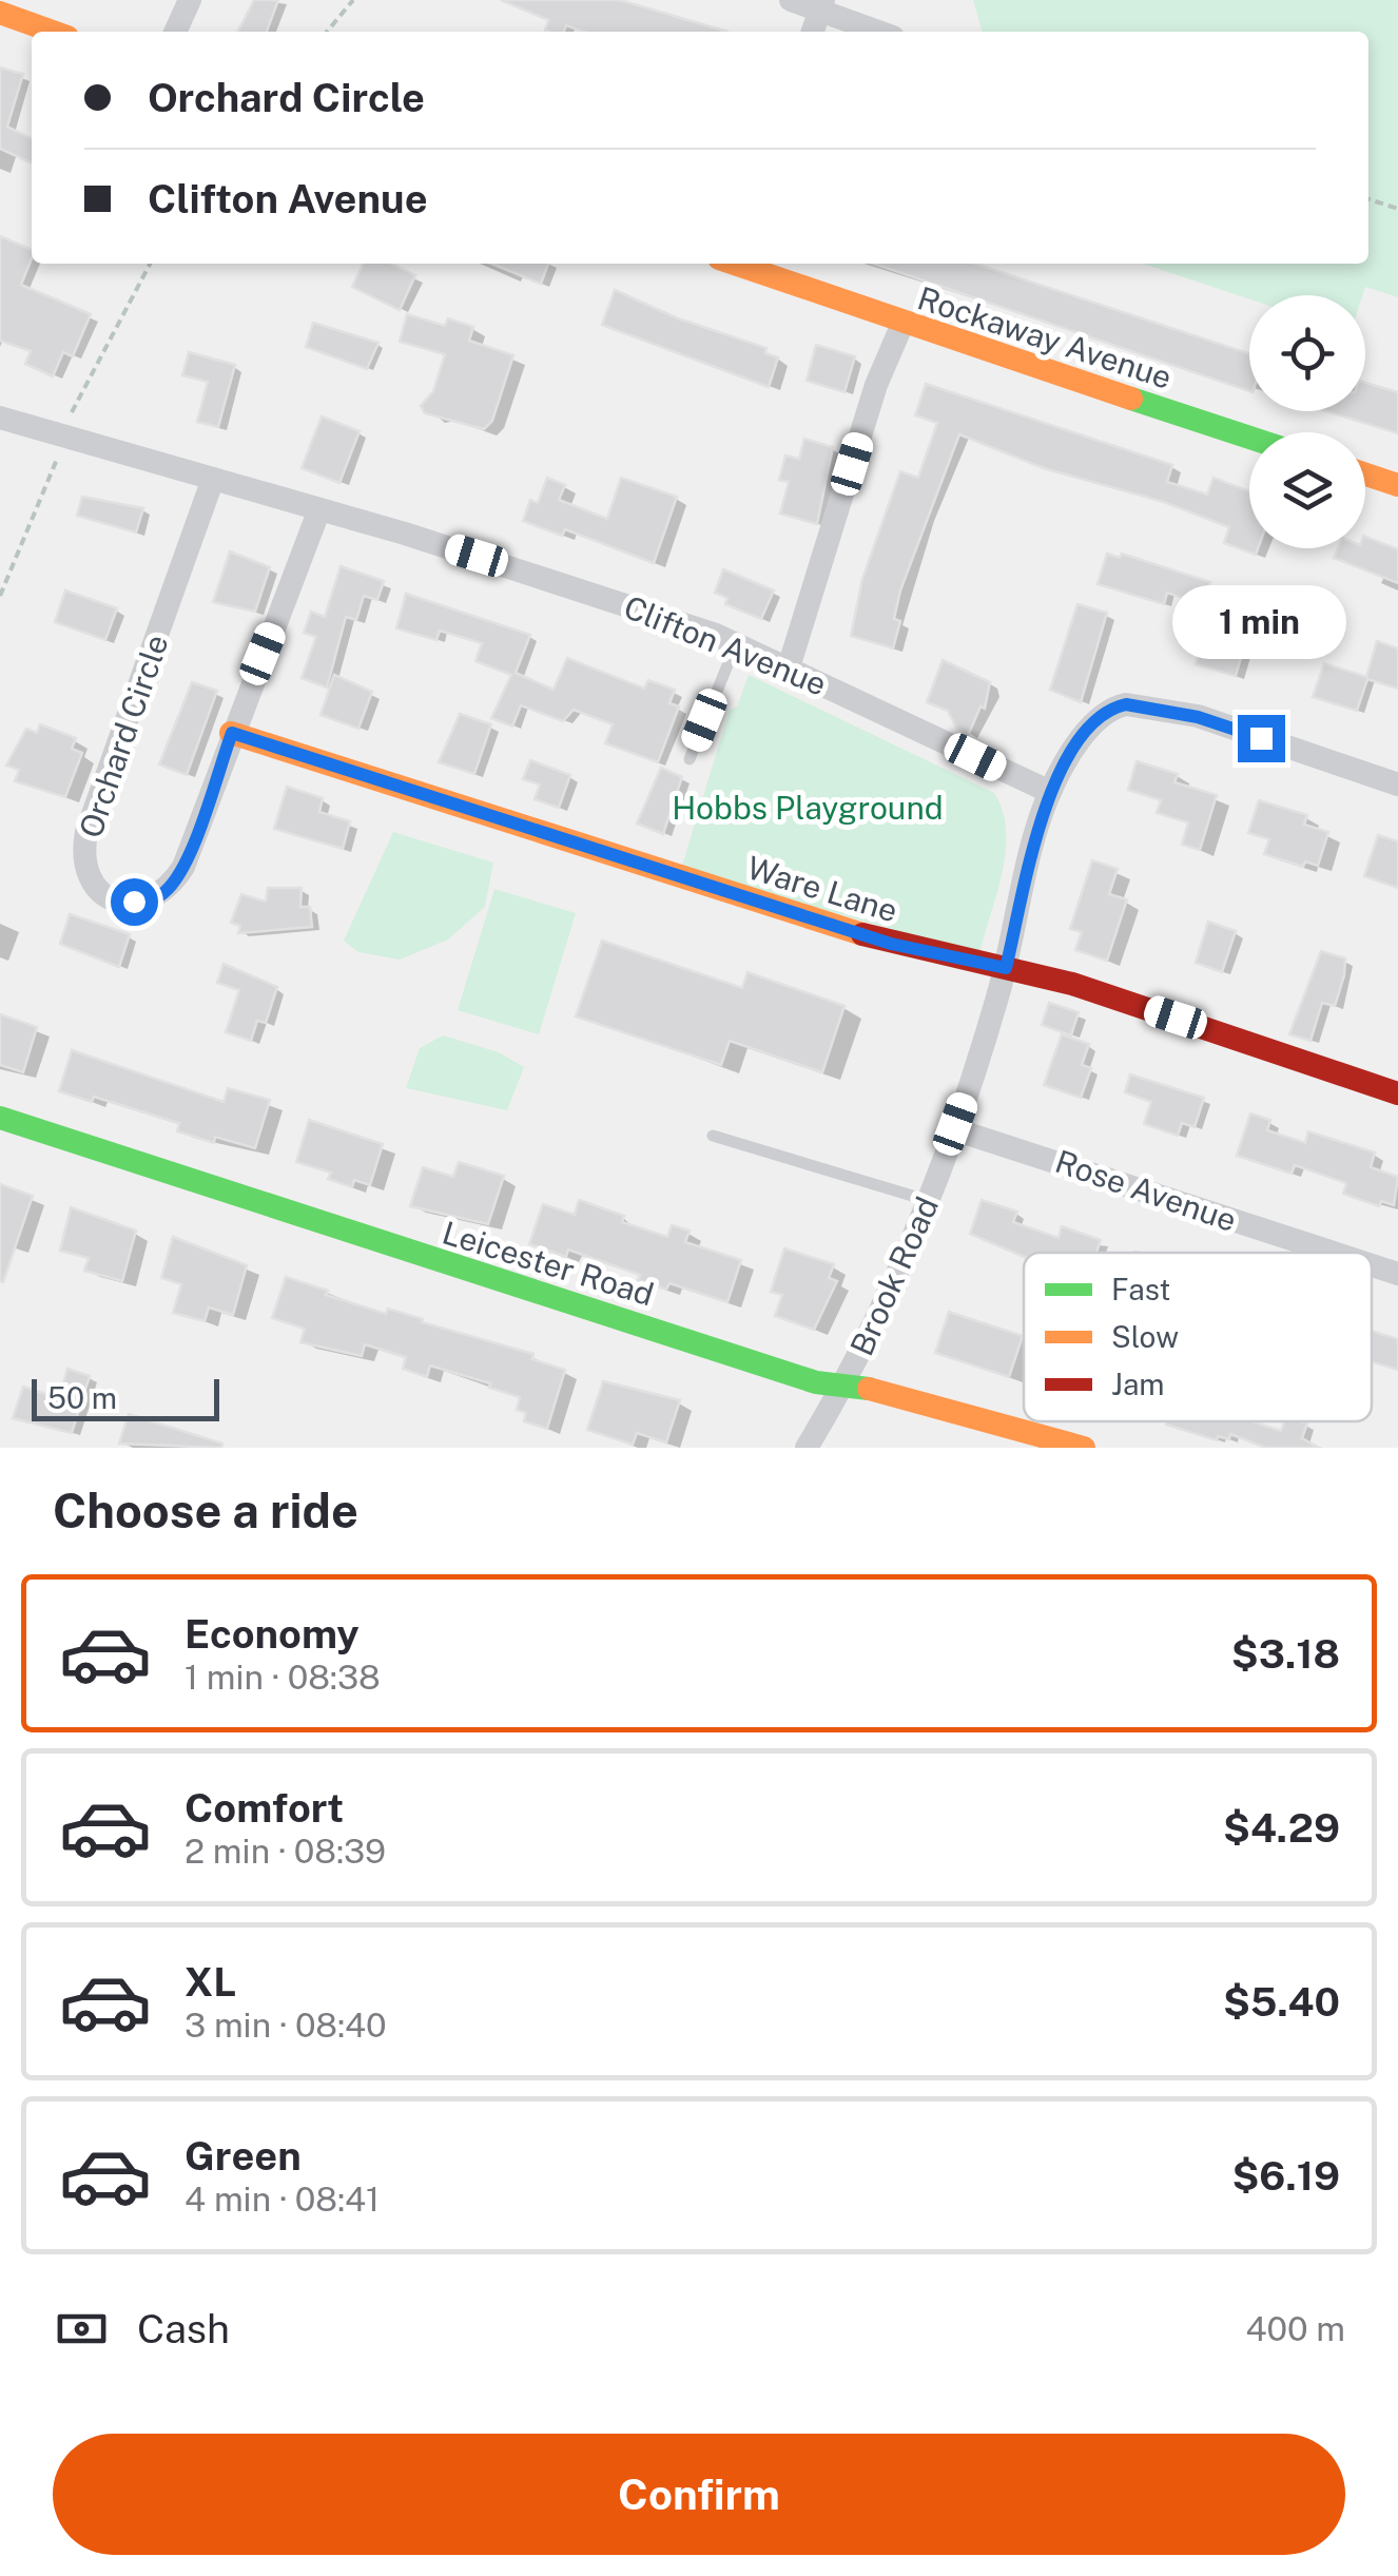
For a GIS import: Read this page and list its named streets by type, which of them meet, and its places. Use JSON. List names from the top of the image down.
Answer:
{
  "streets": {
    "street": [
      "Rockaway Avenue",
      "Clifton Avenue",
      "Orchard Circle",
      "Ware Lane",
      "Rose Avenue",
      "Leicester Road",
      "Brook Road"
    ]
  },
  "crossings": [
    ["Clifton Avenue", "Orchard Circle"],
    ["Clifton Avenue", "Brook Road"],
    ["Orchard Circle", "Ware Lane"],
    ["Ware Lane", "Brook Road"],
    ["Rose Avenue", "Brook Road"],
    ["Leicester Road", "Brook Road"]
  ],
  "parks": ["Hobbs Playground"],
  "legend": ["Fast", "Slow", "Jam"],
  "scale_bar": "50 m",
  "page": {
    "banner": ["Orchard Circle", "Clifton Avenue"],
    "bubble": "1 min",
    "scale": "50 m",
    "heading": "Choose a ride",
    "list": [
      {
        "name": "Economy",
        "note": "1 min · 08:38",
        "value": "$3.18"
      },
      {
        "name": "Comfort",
        "note": "2 min · 08:39",
        "value": "$4.29"
      },
      {
        "name": "XL",
        "note": "3 min · 08:40",
        "value": "$5.40"
      },
      {
        "name": "Green",
        "note": "4 min · 08:41",
        "value": "$6.19"
      }
    ],
    "pay": ["Cash", "400 m"],
    "buttons": "Confirm"
  }
}
